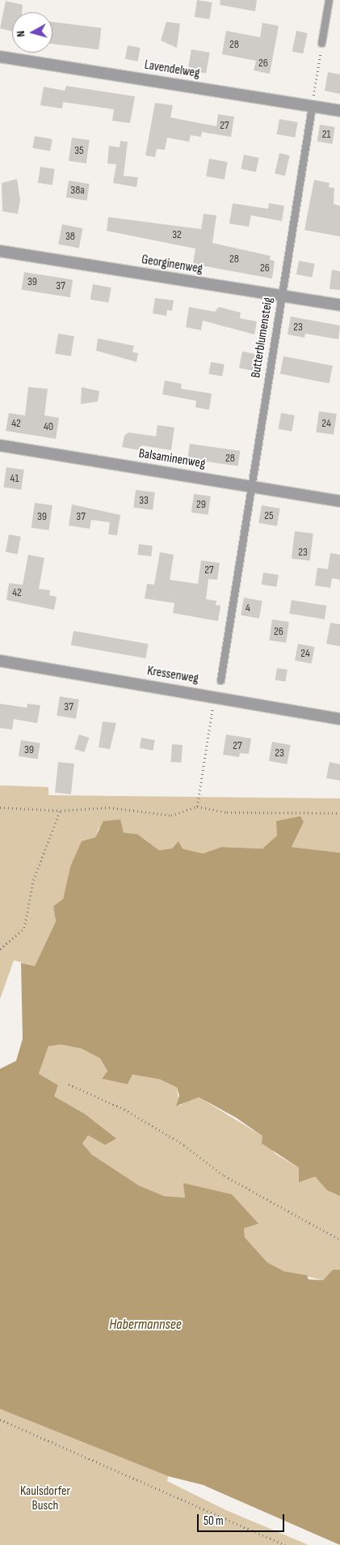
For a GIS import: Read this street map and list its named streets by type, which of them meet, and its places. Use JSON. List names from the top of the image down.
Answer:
{
  "streets": {
    "street": [
      "Lavendelweg",
      "Georginenweg",
      "Balsaminenweg",
      "Kressenweg"
    ],
    "lane": ["Butterblumensteig"]
  },
  "crossings": [
    ["Lavendelweg", "Butterblumensteig"],
    ["Georginenweg", "Butterblumensteig"],
    ["Butterblumensteig", "Balsaminenweg"]
  ],
  "water": ["Habermannsee"],
  "parks": ["Kaulsdorfer Busch"],
  "house_numbers": [
    "28",
    "26",
    "27",
    "21",
    "35",
    "38a",
    "32",
    "38",
    "28",
    "26",
    "39",
    "37",
    "23",
    "42",
    "24",
    "40",
    "28",
    "41",
    "33",
    "29",
    "25",
    "39",
    "37",
    "23",
    "27",
    "42",
    "4",
    "26",
    "24",
    "37",
    "27",
    "39",
    "23"
  ],
  "scale_bar": "50 m",
  "north": "left"
}
